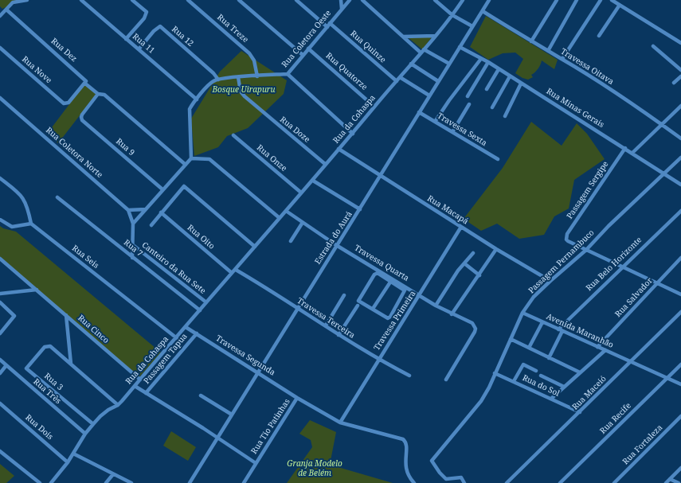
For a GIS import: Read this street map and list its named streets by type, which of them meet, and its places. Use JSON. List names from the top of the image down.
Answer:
{
  "streets": {
    "street": [
      "Rua Treze",
      "Rua 12",
      "Rua Coletora Oeste",
      "Rua 11",
      "Rua Quinze",
      "Rua Dez",
      "Travessa Oitava",
      "Rua Nove",
      "Rua Quatorze",
      "Rua Minas Gerais",
      "Rua da Cohaspa",
      "Rua Doze",
      "Travessa Sexta",
      "Rua 9",
      "Rua Coletora Norte",
      "Rua Onze",
      "Passagem Sergipe",
      "Rua Macapá",
      "Rua Oito",
      "Estrada do Aurá",
      "Rua 7",
      "Rua Seis",
      "Passagem Pernambuco",
      "Travessa Quarta",
      "Rua Belo Horizonte",
      "Canteiro da Rua Sete",
      "Rua Salvador",
      "Travessa Terceira",
      "Travessa Primeira",
      "Rua Cinco",
      "Avenida Maranhão",
      "Travessa Segunda",
      "Passagem Tapua",
      "Rua 3",
      "Rua do Sol",
      "Rua Três",
      "Rua Maceió",
      "Rua Recife",
      "Rua Tio Patinhas",
      "Rua Dois",
      "Rua Fortaleza"
    ]
  },
  "crossings": [
    ["Rua Treze", "Rua Coletora Oeste"],
    ["Rua 12", "Rua Coletora Oeste"],
    ["Rua 12", "Rua 11"],
    ["Rua Coletora Oeste", "Rua 11"],
    ["Rua Coletora Oeste", "Rua Quinze"],
    ["Rua Coletora Oeste", "Rua Quatorze"],
    ["Rua Coletora Oeste", "Rua Doze"],
    ["Rua Quinze", "Rua da Cohaspa"],
    ["Rua Dez", "Rua Nove"],
    ["Rua Dez", "Rua 9"],
    ["Travessa Oitava", "Estrada do Aurá"],
    ["Rua Quatorze", "Rua da Cohaspa"],
    ["Rua Minas Gerais", "Passagem Sergipe"],
    ["Rua Minas Gerais", "Estrada do Aurá"],
    ["Rua Minas Gerais", "Passagem Pernambuco"],
    ["Rua da Cohaspa", "Rua Doze"],
    ["Rua da Cohaspa", "Rua Onze"],
    ["Rua da Cohaspa", "Rua Macapá"],
    ["Rua da Cohaspa", "Rua Oito"],
    ["Rua da Cohaspa", "Rua 7"],
    ["Rua da Cohaspa", "Rua Seis"],
    ["Rua da Cohaspa", "Travessa Quarta"],
    ["Rua da Cohaspa", "Canteiro da Rua Sete"],
    ["Rua da Cohaspa", "Travessa Terceira"],
    ["Rua da Cohaspa", "Rua Cinco"],
    ["Rua da Cohaspa", "Travessa Segunda"],
    ["Rua da Cohaspa", "Rua 3"],
    ["Rua da Cohaspa", "Rua Três"],
    ["Rua da Cohaspa", "Rua Dois"],
    ["Travessa Sexta", "Estrada do Aurá"],
    ["Passagem Sergipe", "Passagem Pernambuco"],
    ["Rua Macapá", "Estrada do Aurá"],
    ["Rua Macapá", "Passagem Pernambuco"],
    ["Rua Macapá", "Travessa Primeira"],
    ["Estrada do Aurá", "Travessa Quarta"],
    ["Estrada do Aurá", "Travessa Terceira"],
    ["Estrada do Aurá", "Travessa Segunda"],
    ["Passagem Pernambuco", "Avenida Maranhão"],
    ["Passagem Pernambuco", "Rua do Sol"],
    ["Travessa Quarta", "Travessa Primeira"],
    ["Rua Belo Horizonte", "Avenida Maranhão"],
    ["Rua Salvador", "Avenida Maranhão"],
    ["Travessa Terceira", "Travessa Primeira"],
    ["Travessa Primeira", "Travessa Segunda"],
    ["Avenida Maranhão", "Rua Maceió"],
    ["Avenida Maranhão", "Rua Recife"],
    ["Travessa Segunda", "Passagem Tapua"],
    ["Travessa Segunda", "Rua Tio Patinhas"],
    ["Rua do Sol", "Rua Maceió"]
  ],
  "parks": ["Bosque Uirapuru", "Granja Modelo de Belém"]
}
